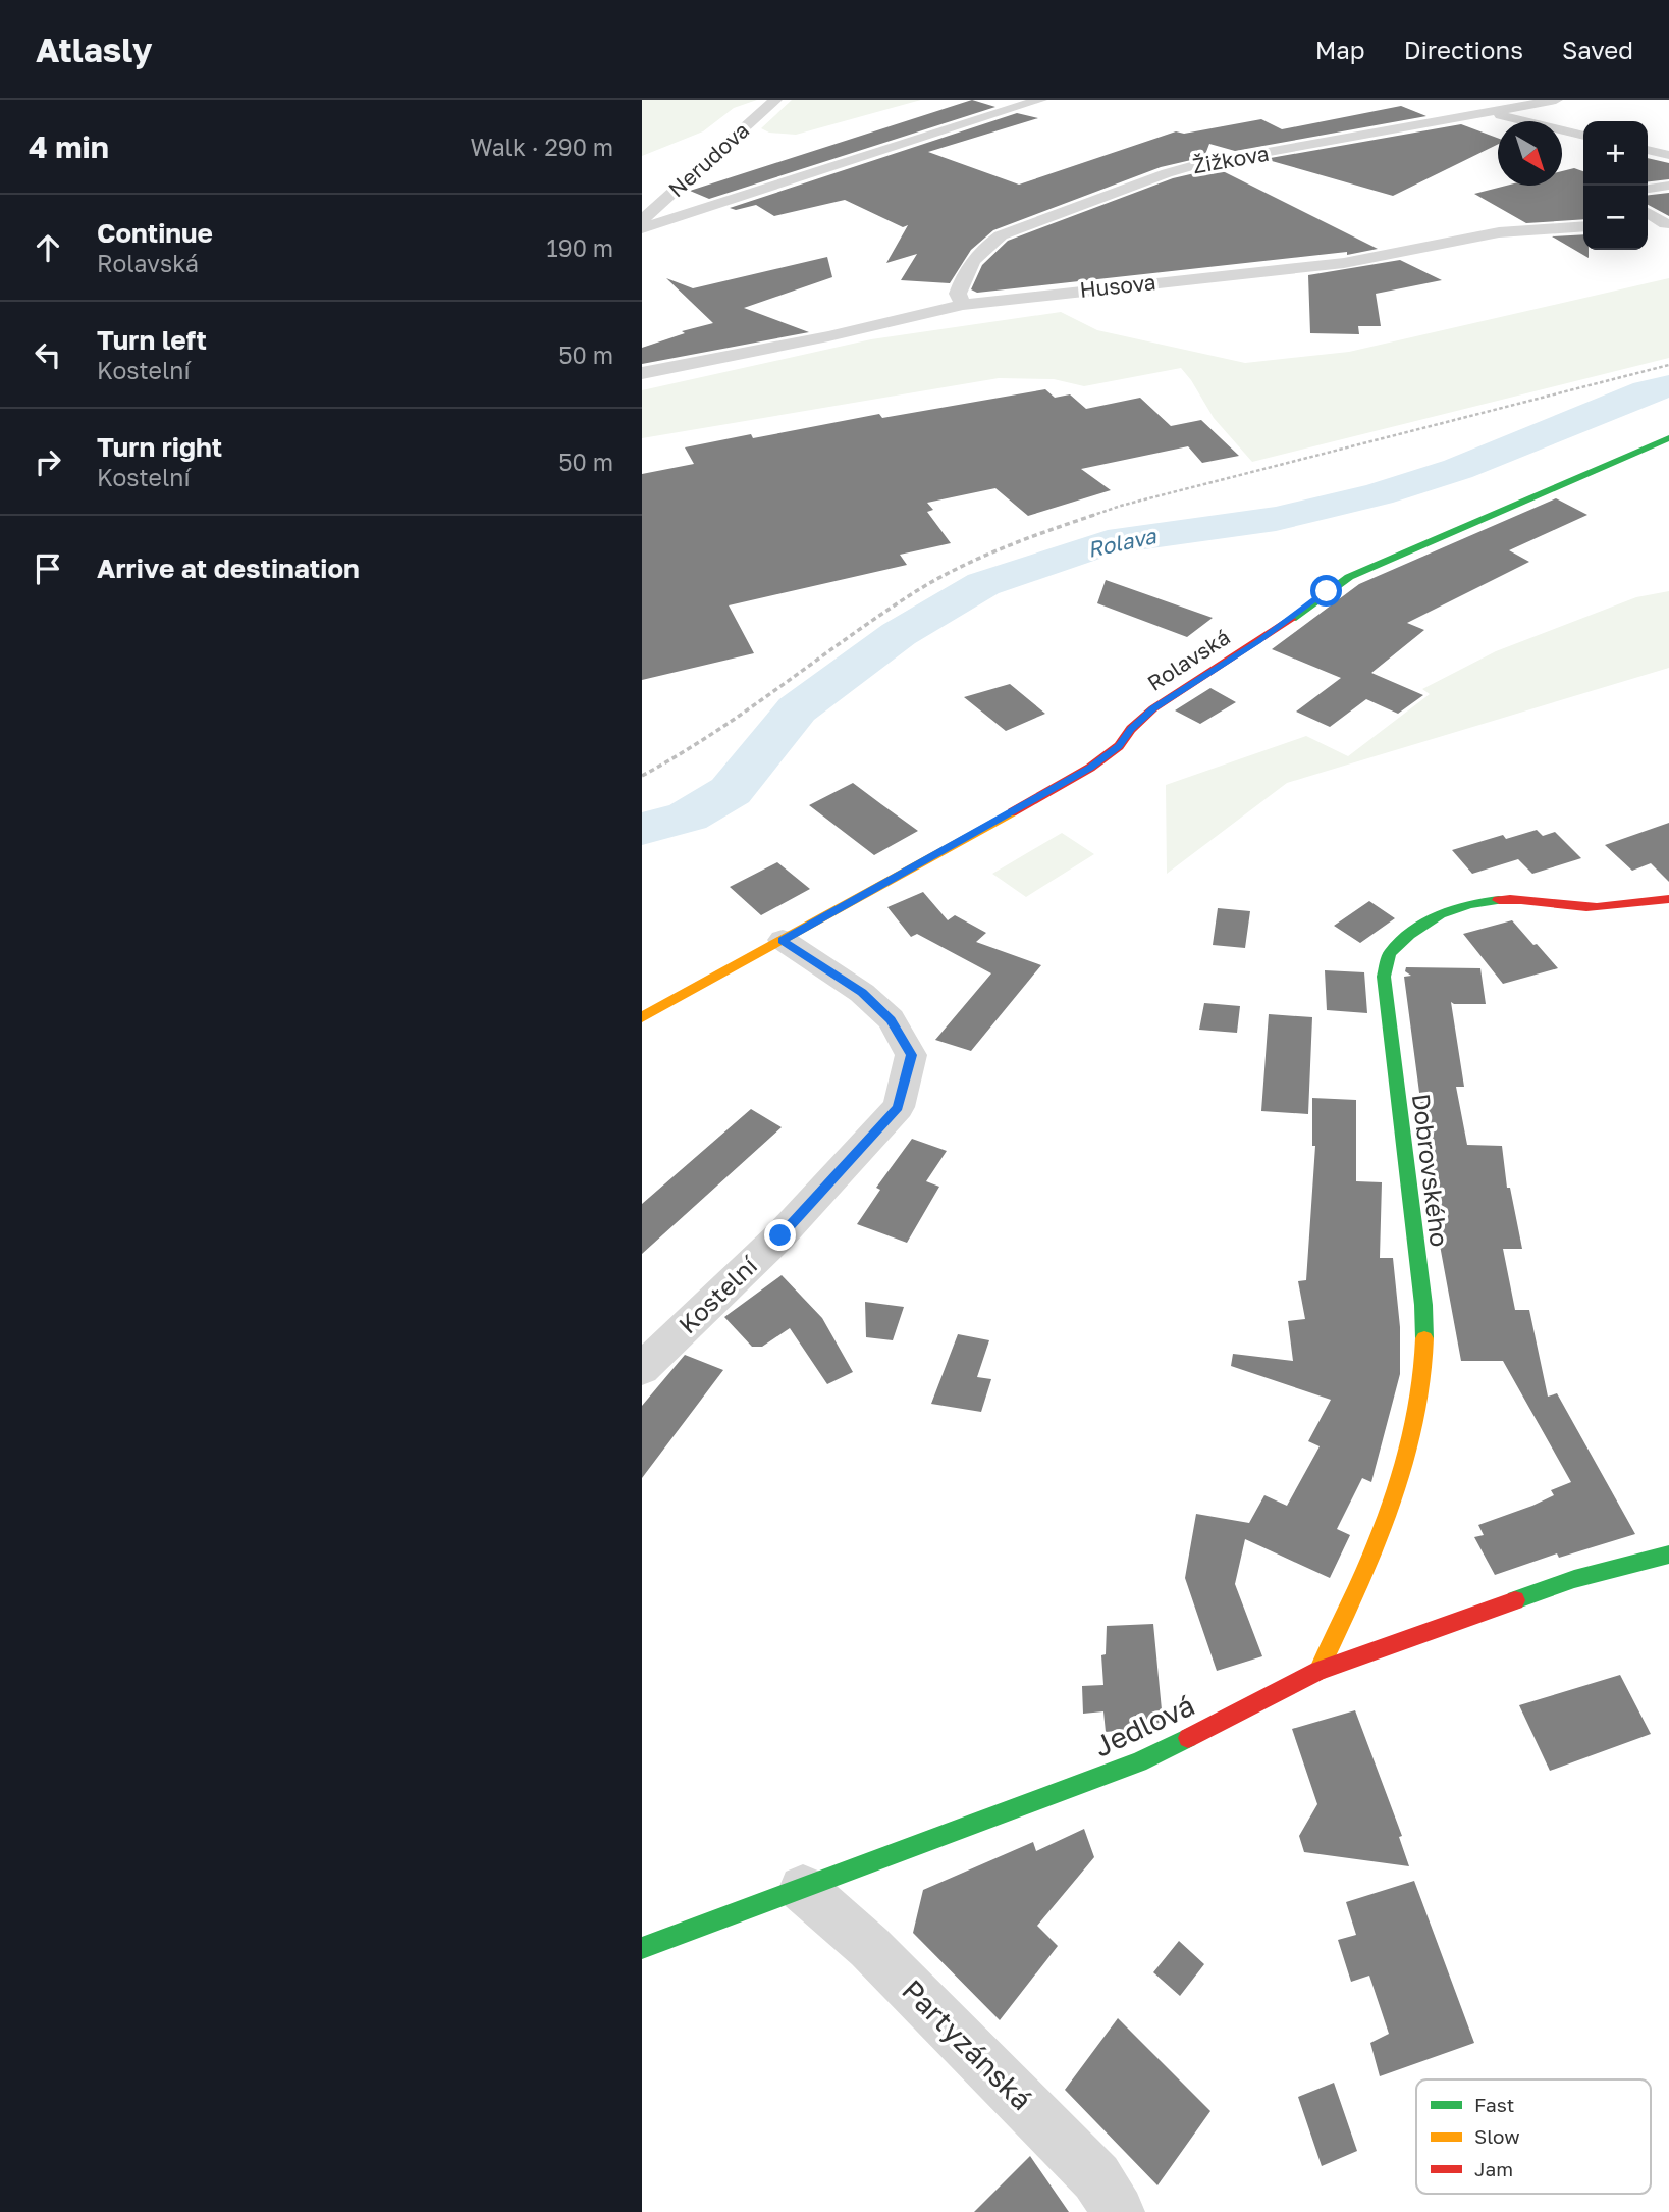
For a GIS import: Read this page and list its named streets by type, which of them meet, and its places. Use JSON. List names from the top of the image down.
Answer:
{
  "streets": {
    "street": [
      "Nerudova",
      "Žižkova",
      "Husova",
      "Rolavská",
      "Dobrovského",
      "Kostelní",
      "Jedlová",
      "Partyzánská"
    ]
  },
  "crossings": [
    ["Žižkova", "Husova"],
    ["Rolavská", "Kostelní"],
    ["Dobrovského", "Jedlová"],
    ["Jedlová", "Partyzánská"]
  ],
  "water": ["Rolava"],
  "legend": ["Fast", "Slow", "Jam"],
  "north": "bottom right",
  "page": {
    "header": "Atlasly",
    "nav": ["Map", "Directions", "Saved"],
    "heading": ["4 min", "Walk · 290 m"],
    "map_buttons": ["+", "−"],
    "list": [
      ["Continue", "Rolavská", "190 m"],
      ["Turn left", "Kostelní", "50 m"],
      ["Turn right", "Kostelní", "50 m"],
      "Arrive at destination"
    ]
  }
}
